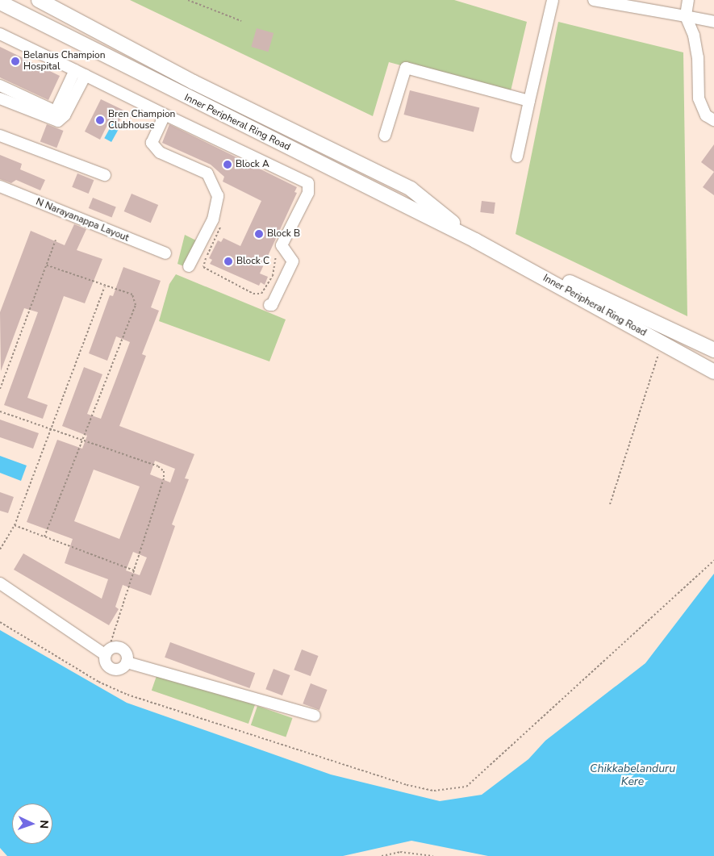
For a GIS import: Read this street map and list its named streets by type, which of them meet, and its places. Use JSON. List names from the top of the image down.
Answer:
{
  "streets": {
    "main road": ["Inner Peripheral Ring Road"],
    "street": ["N Narayanappa Layout"]
  },
  "water": ["Chikkabelanduru Kere"],
  "places": [
    "Belanus Champion Hospital",
    "Bren Champion Clubhouse",
    "Block A",
    "Block B",
    "Block C"
  ],
  "north": "right"
}
